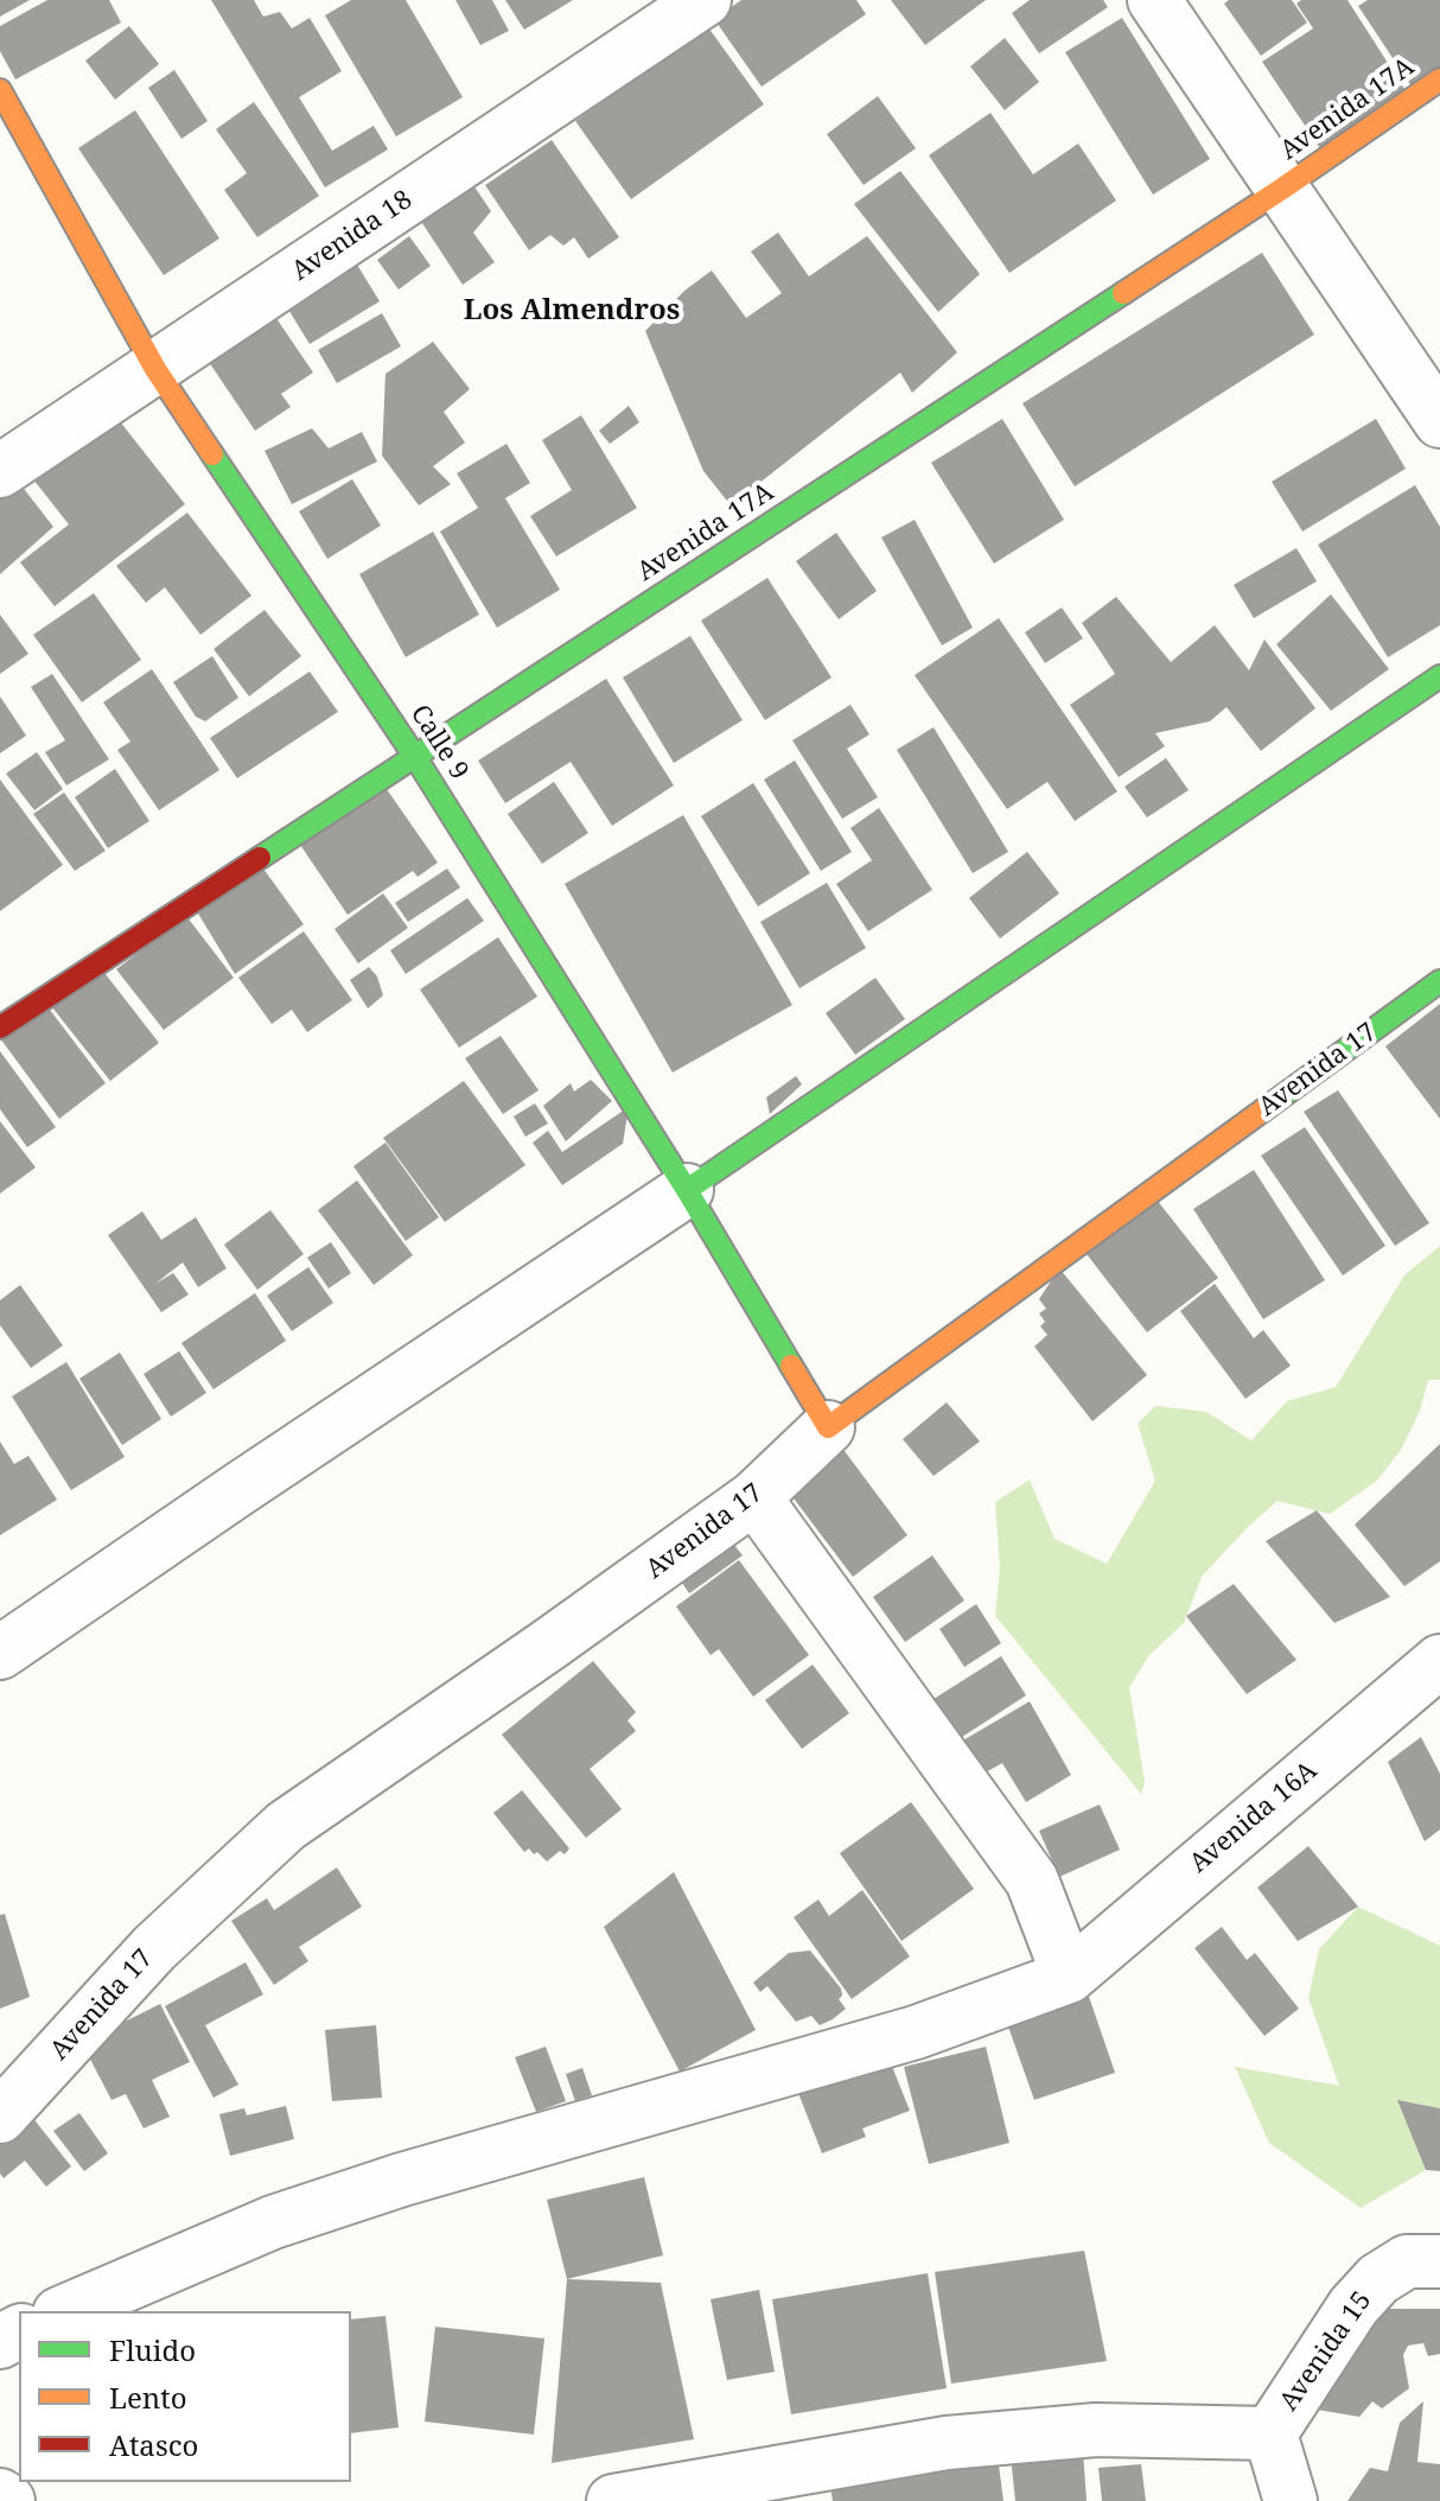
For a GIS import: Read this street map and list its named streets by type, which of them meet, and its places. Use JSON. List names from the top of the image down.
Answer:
{
  "streets": {
    "street": [
      "Avenida 17A",
      "Avenida 18",
      "Calle 9",
      "Avenida 17",
      "Avenida 16A",
      "Avenida 15"
    ]
  },
  "crossings": [
    ["Avenida 17A", "Calle 9"],
    ["Avenida 18", "Calle 9"],
    ["Calle 9", "Avenida 17"]
  ],
  "districts": ["Los Almendros"],
  "legend": ["Fluido", "Lento", "Atasco"]
}
